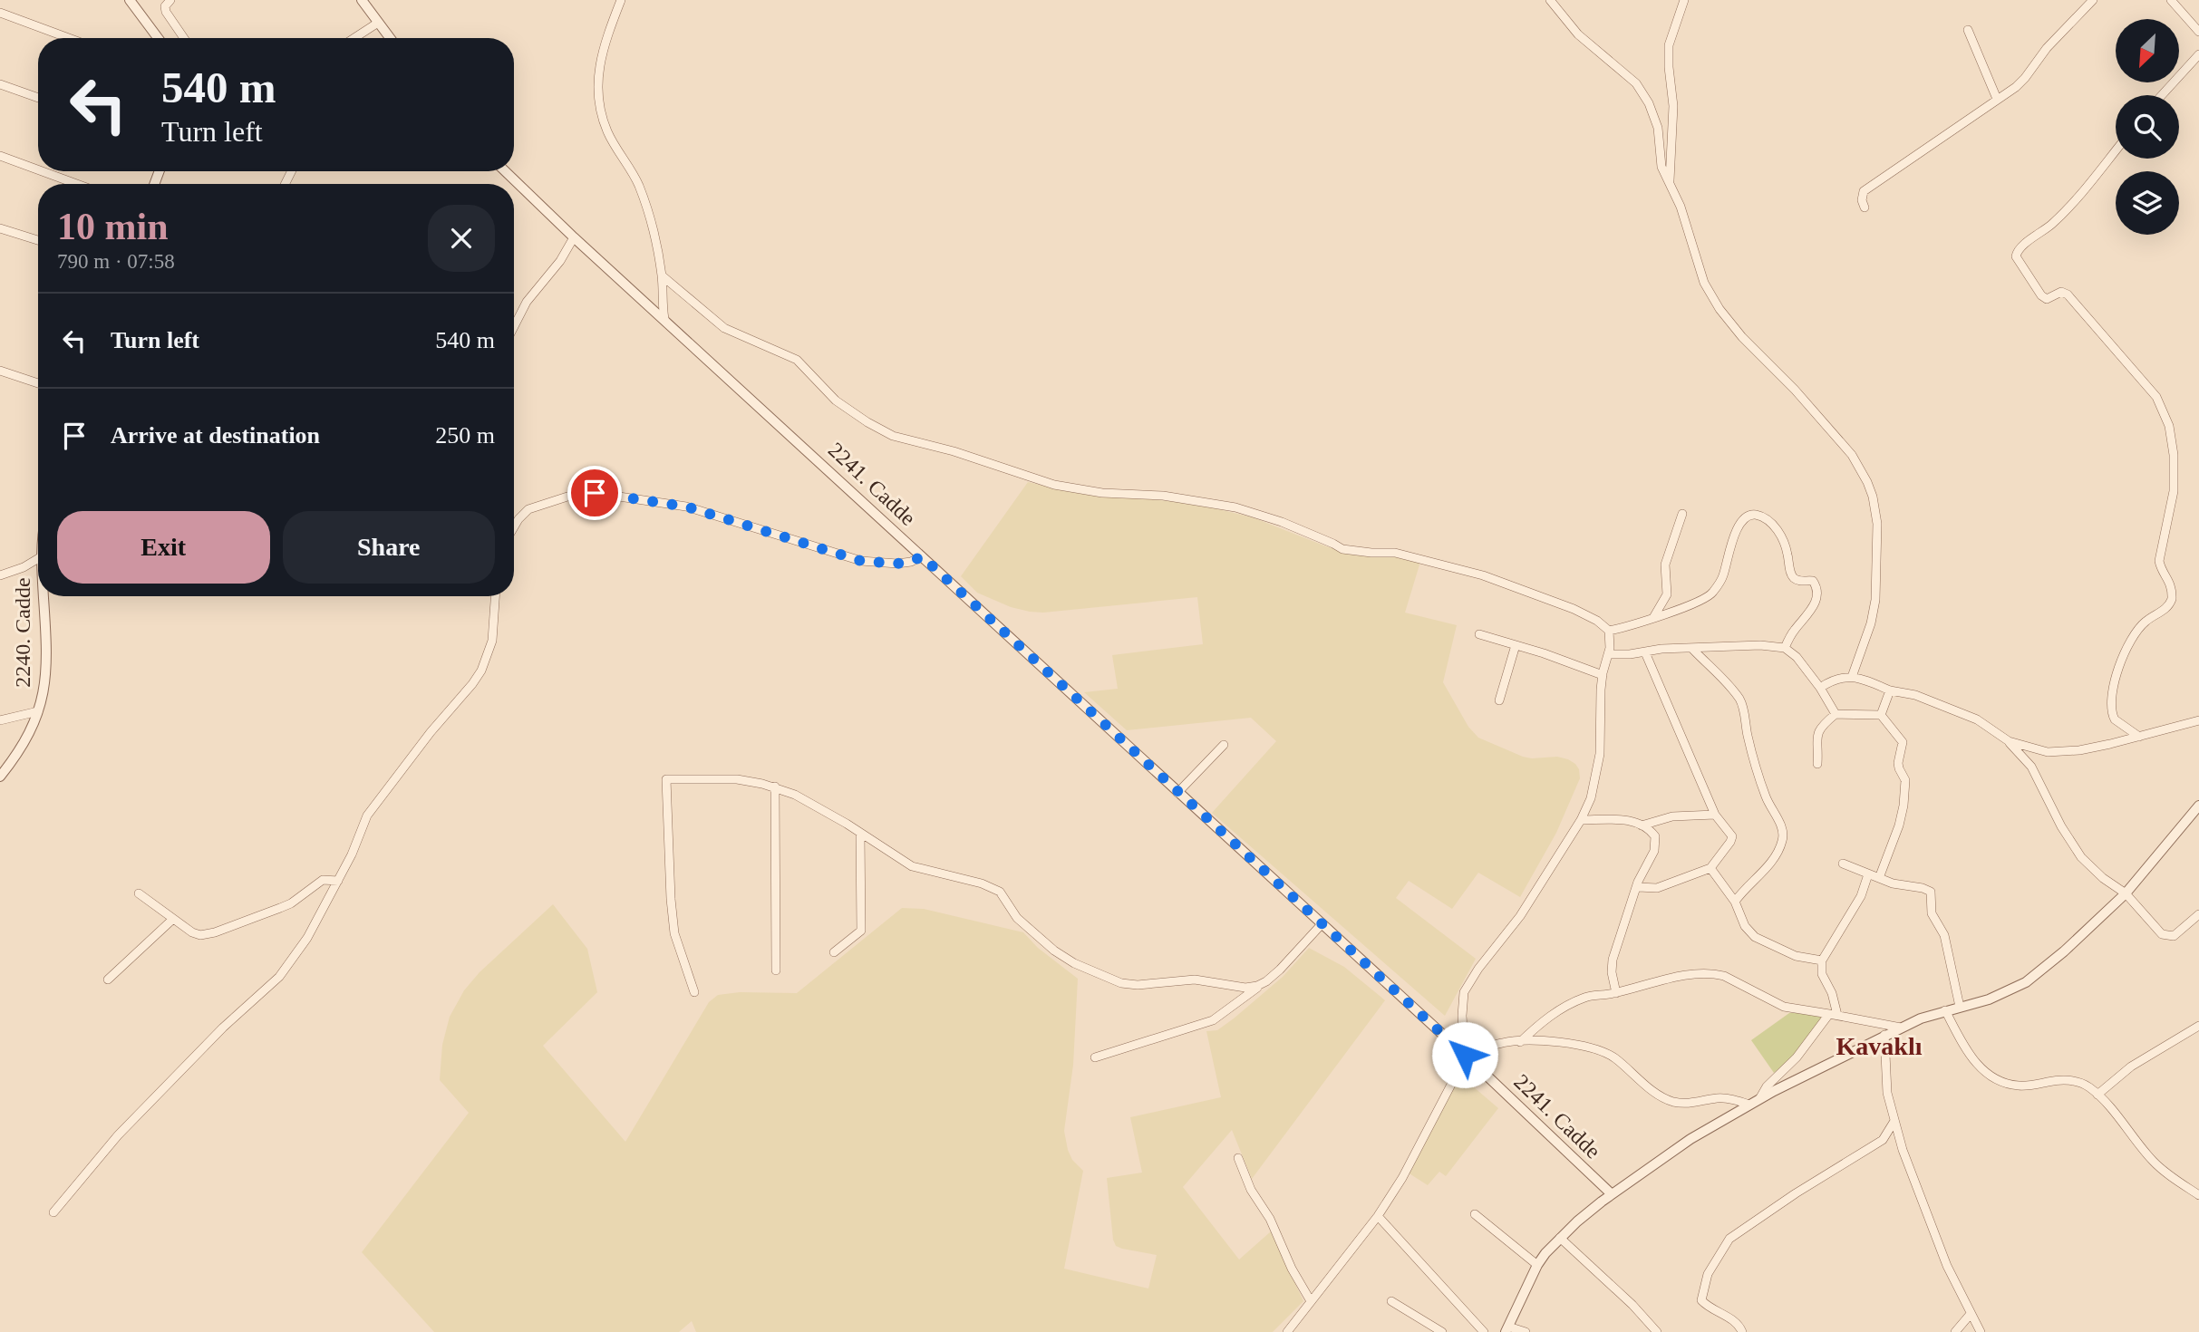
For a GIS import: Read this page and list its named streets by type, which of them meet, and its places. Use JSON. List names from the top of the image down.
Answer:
{
  "streets": {
    "street": ["2241. Cadde", "2240. Cadde"]
  },
  "districts": ["Kavaklı"],
  "north": "bottom left",
  "page": {
    "turn": ["540 m", "Turn left"],
    "heading": ["10 min", "790 m · 07:58"],
    "list": [
      {
        "name": "Turn left",
        "value": "540 m"
      },
      {
        "name": "Arrive at destination",
        "value": "250 m"
      }
    ],
    "buttons": ["Exit", "Share"]
  }
}
